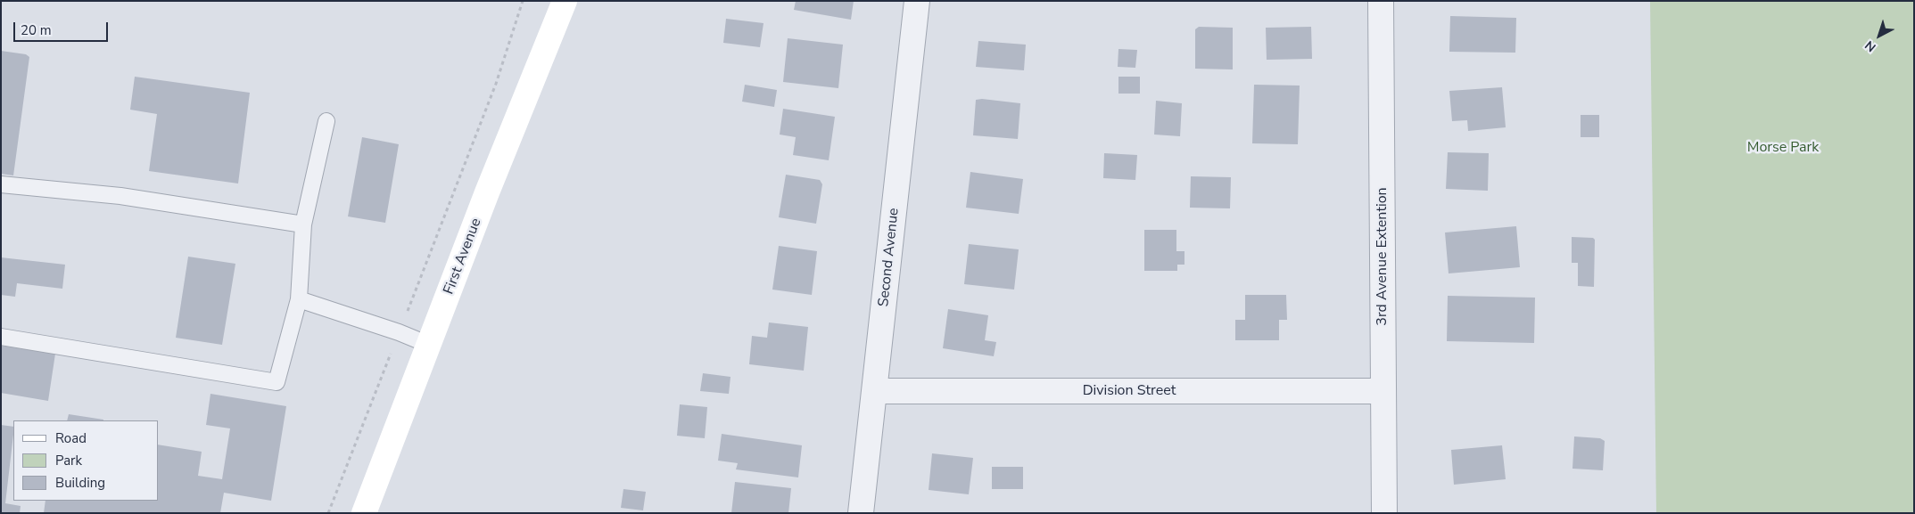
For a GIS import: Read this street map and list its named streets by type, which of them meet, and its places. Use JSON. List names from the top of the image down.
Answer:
{
  "streets": {
    "street": [
      "First Avenue",
      "3rd Avenue Extention",
      "Second Avenue",
      "Division Street"
    ]
  },
  "crossings": [
    ["3rd Avenue Extention", "Division Street"],
    ["Second Avenue", "Division Street"]
  ],
  "parks": ["Morse Park"],
  "legend": ["Road", "Park", "Building"],
  "scale_bar": "20 m",
  "north": "bottom left"
}
